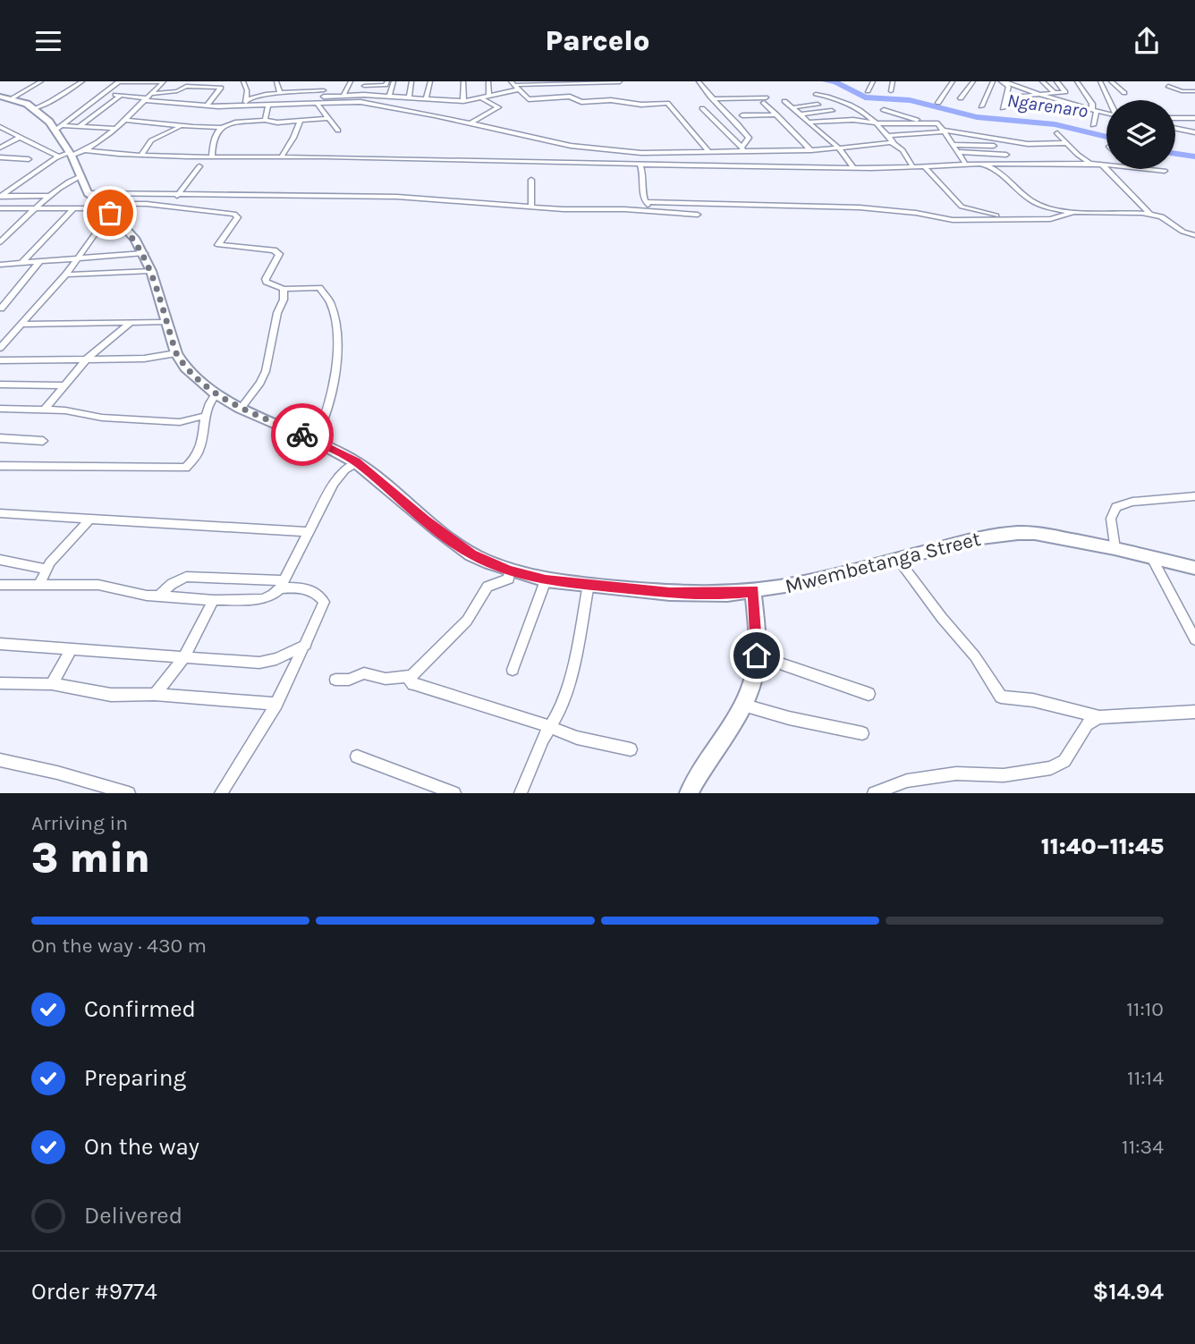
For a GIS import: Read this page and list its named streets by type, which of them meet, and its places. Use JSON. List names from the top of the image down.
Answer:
{
  "streets": {
    "street": ["Mwembetanga Street"]
  },
  "water": ["Ngarenaro"],
  "page": {
    "header": "Parcelo",
    "heading": ["3 min", "Arriving in", "11:40–11:45"],
    "panel": ["Order #9774", "$14.94"],
    "bar": "On the way · 430 m",
    "list": [
      ["Confirmed", "11:10"],
      ["Preparing", "11:14"],
      ["On the way", "11:34"],
      "Delivered"
    ]
  }
}
